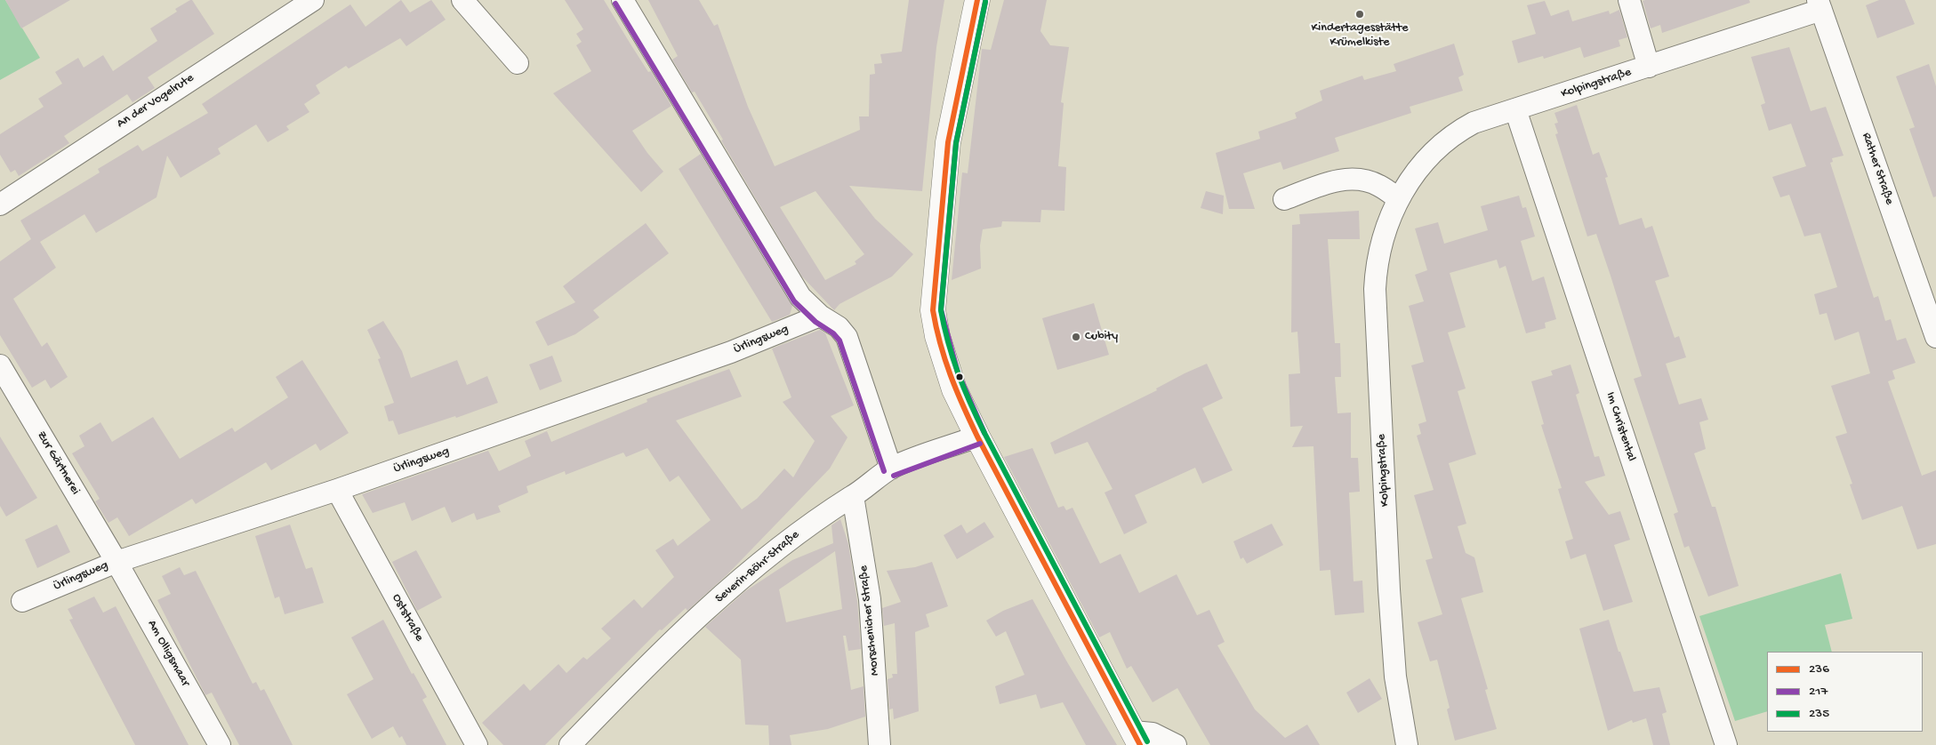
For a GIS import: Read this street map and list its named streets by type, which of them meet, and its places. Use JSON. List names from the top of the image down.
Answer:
{
  "streets": {
    "street": [
      "Kolpingstraße",
      "An der Vogelrute",
      "Rather Straße",
      "Ürlingsweg",
      "Im Christental",
      "Zur Gärtnerei",
      "Severin-Böhr-Straße",
      "Oststraße",
      "Morschenicher Straße",
      "Am Olligsmaar"
    ]
  },
  "crossings": [
    ["Kolpingstraße", "Rather Straße"],
    ["Kolpingstraße", "Im Christental"],
    ["Ürlingsweg", "Zur Gärtnerei"],
    ["Ürlingsweg", "Oststraße"],
    ["Ürlingsweg", "Am Olligsmaar"],
    ["Zur Gärtnerei", "Am Olligsmaar"],
    ["Severin-Böhr-Straße", "Morschenicher Straße"]
  ],
  "places": ["Kindertagesstätte Krümelkiste", "Cubity"],
  "lines": ["transit line 236", "transit line 217", "transit line 235"],
  "legend": ["236", "217", "235"]
}
